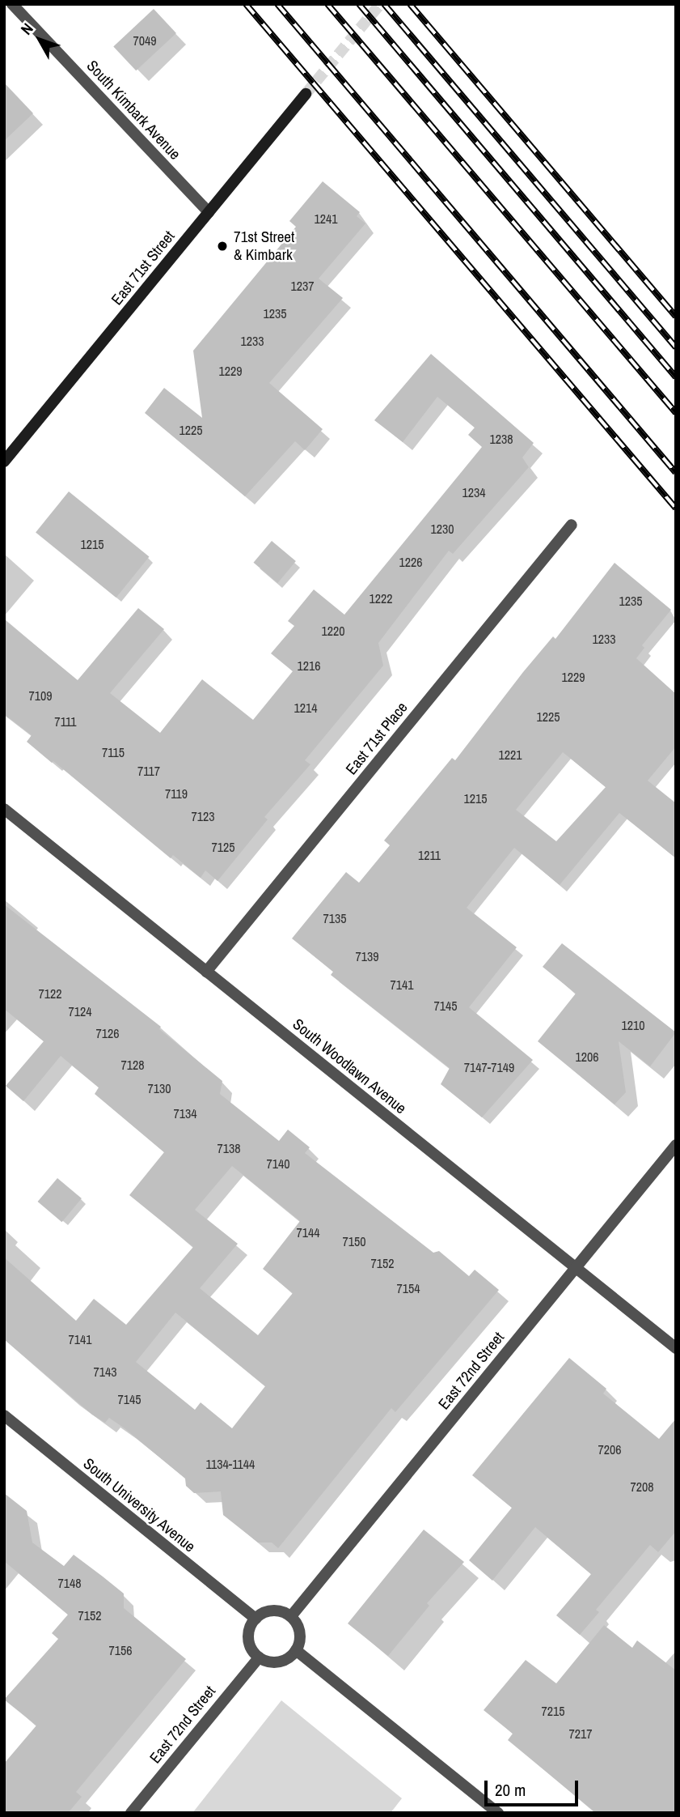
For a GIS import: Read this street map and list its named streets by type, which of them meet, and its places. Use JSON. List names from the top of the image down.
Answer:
{
  "streets": {
    "main road": ["East 71st Street"],
    "street": [
      "South Kimbark Avenue",
      "East 71st Place",
      "South Woodlawn Avenue",
      "East 72nd Street",
      "South University Avenue"
    ]
  },
  "crossings": [
    ["South Kimbark Avenue", "East 71st Street"],
    ["East 71st Place", "South Woodlawn Avenue"],
    ["South Woodlawn Avenue", "East 72nd Street"],
    ["East 72nd Street", "South University Avenue"]
  ],
  "places": ["71st Street & Kimbark"],
  "house_numbers": [
    "7049",
    "1241",
    "1237",
    "1235",
    "1233",
    "1229",
    "1225",
    "1238",
    "1234",
    "1230",
    "1215",
    "1226",
    "1222",
    "1235",
    "1220",
    "1233",
    "1216",
    "1229",
    "7109",
    "1214",
    "1225",
    "7111",
    "7115",
    "1221",
    "7117",
    "7119",
    "1215",
    "7123",
    "7125",
    "1211",
    "7135",
    "7139",
    "7141",
    "7122",
    "7145",
    "7124",
    "1210",
    "7126",
    "1206",
    "7128",
    "7147-7149",
    "7130",
    "7134",
    "7138",
    "7140",
    "7144",
    "7150",
    "7152",
    "7154",
    "7141",
    "7143",
    "7145",
    "7206",
    "1134-1144",
    "7208",
    "7148",
    "7152",
    "7156",
    "7215",
    "7217"
  ],
  "scale_bar": "20 m",
  "north": "top left"
}
